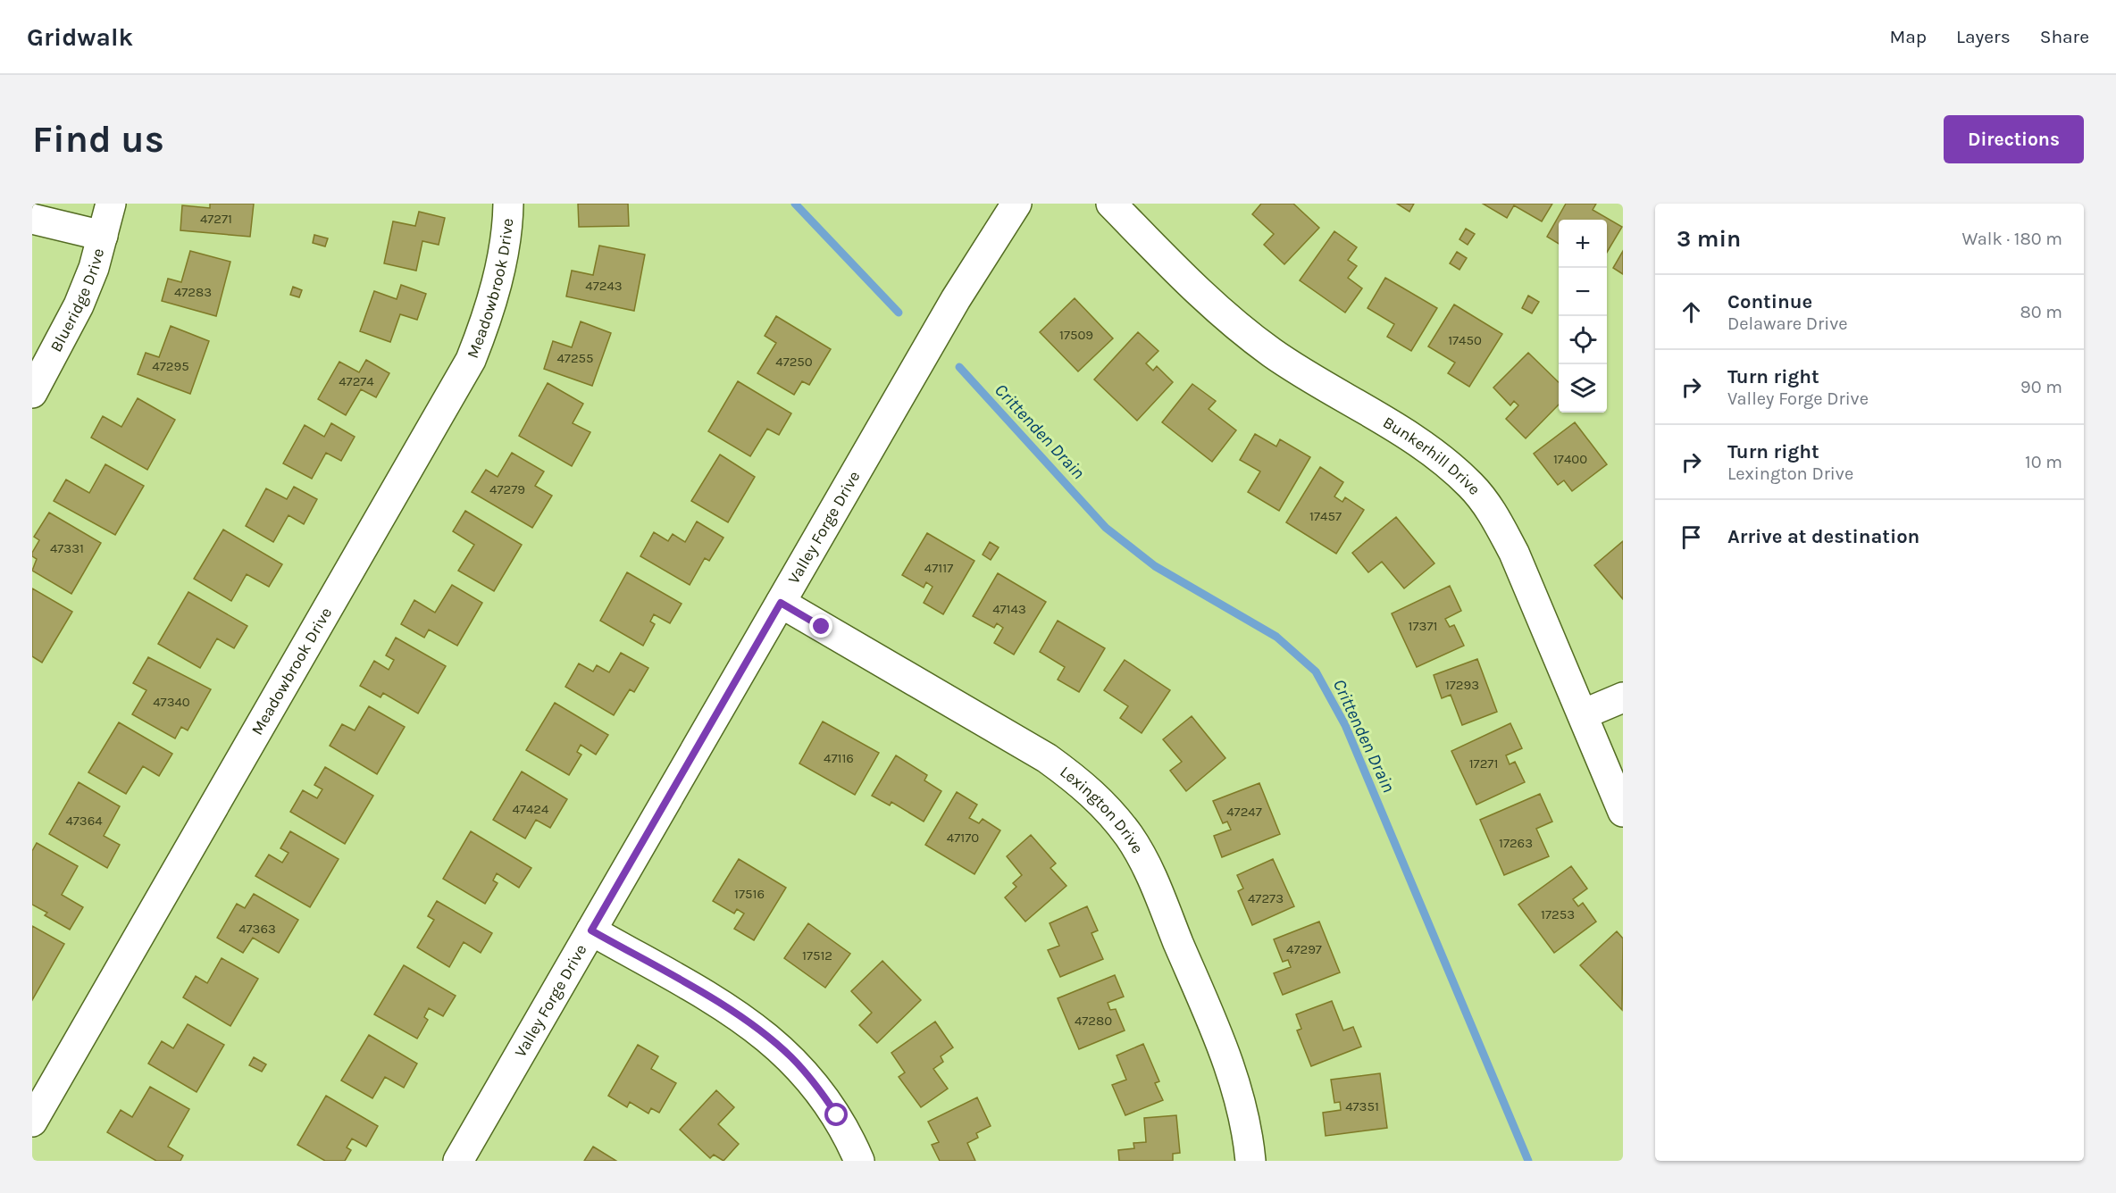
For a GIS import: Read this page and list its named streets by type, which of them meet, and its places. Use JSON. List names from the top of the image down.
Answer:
{
  "streets": {
    "street": [
      "Meadowbrook Drive",
      "Blueridge Drive",
      "Bunkerhill Drive",
      "Valley Forge Drive",
      "Lexington Drive"
    ]
  },
  "crossings": [
    ["Valley Forge Drive", "Lexington Drive"]
  ],
  "water": ["Crittenden Drain"],
  "house_numbers": [
    "47271",
    "47243",
    "47283",
    "17509",
    "17450",
    "47255",
    "47250",
    "47295",
    "47274",
    "17400",
    "47279",
    "17457",
    "47331",
    "47117",
    "47143",
    "17371",
    "17293",
    "47340",
    "47116",
    "17271",
    "47424",
    "47247",
    "47364",
    "47170",
    "17263",
    "17516",
    "47273",
    "17253",
    "47363",
    "47297",
    "17512",
    "47280",
    "47351"
  ],
  "page": {
    "header": "Gridwalk",
    "nav": ["Map", "Layers", "Share"],
    "buttons": "Directions",
    "title": "Find us",
    "heading": ["3 min", "Walk · 180 m"],
    "map_buttons": ["+", "−"],
    "list": [
      ["Continue", "Delaware Drive", "80 m"],
      ["Turn right", "Valley Forge Drive", "90 m"],
      ["Turn right", "Lexington Drive", "10 m"],
      "Arrive at destination"
    ]
  }
}
